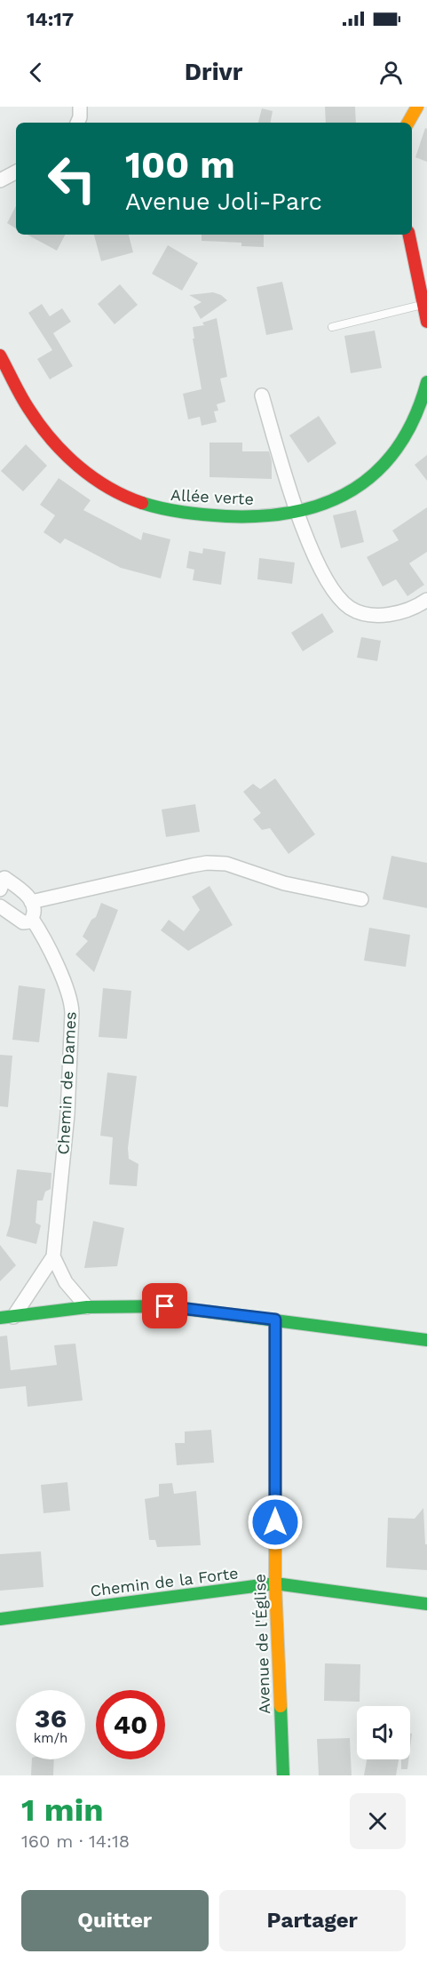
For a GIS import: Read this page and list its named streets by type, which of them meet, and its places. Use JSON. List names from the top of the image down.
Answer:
{
  "streets": {
    "street": [
      "Allée verte",
      "Chemin de Dames",
      "Chemin de la Forte",
      "Avenue de l'Église"
    ]
  },
  "crossings": [
    ["Chemin de la Forte", "Avenue de l'Église"]
  ],
  "page": {
    "status": "14:17",
    "header": "Drivr",
    "turn": ["100 m", "Avenue Joli-Parc"],
    "speed": "36 km/h",
    "limit": "40",
    "heading": ["1 min", "160 m · 14:18"],
    "buttons": ["Quitter", "Partager"]
  }
}
